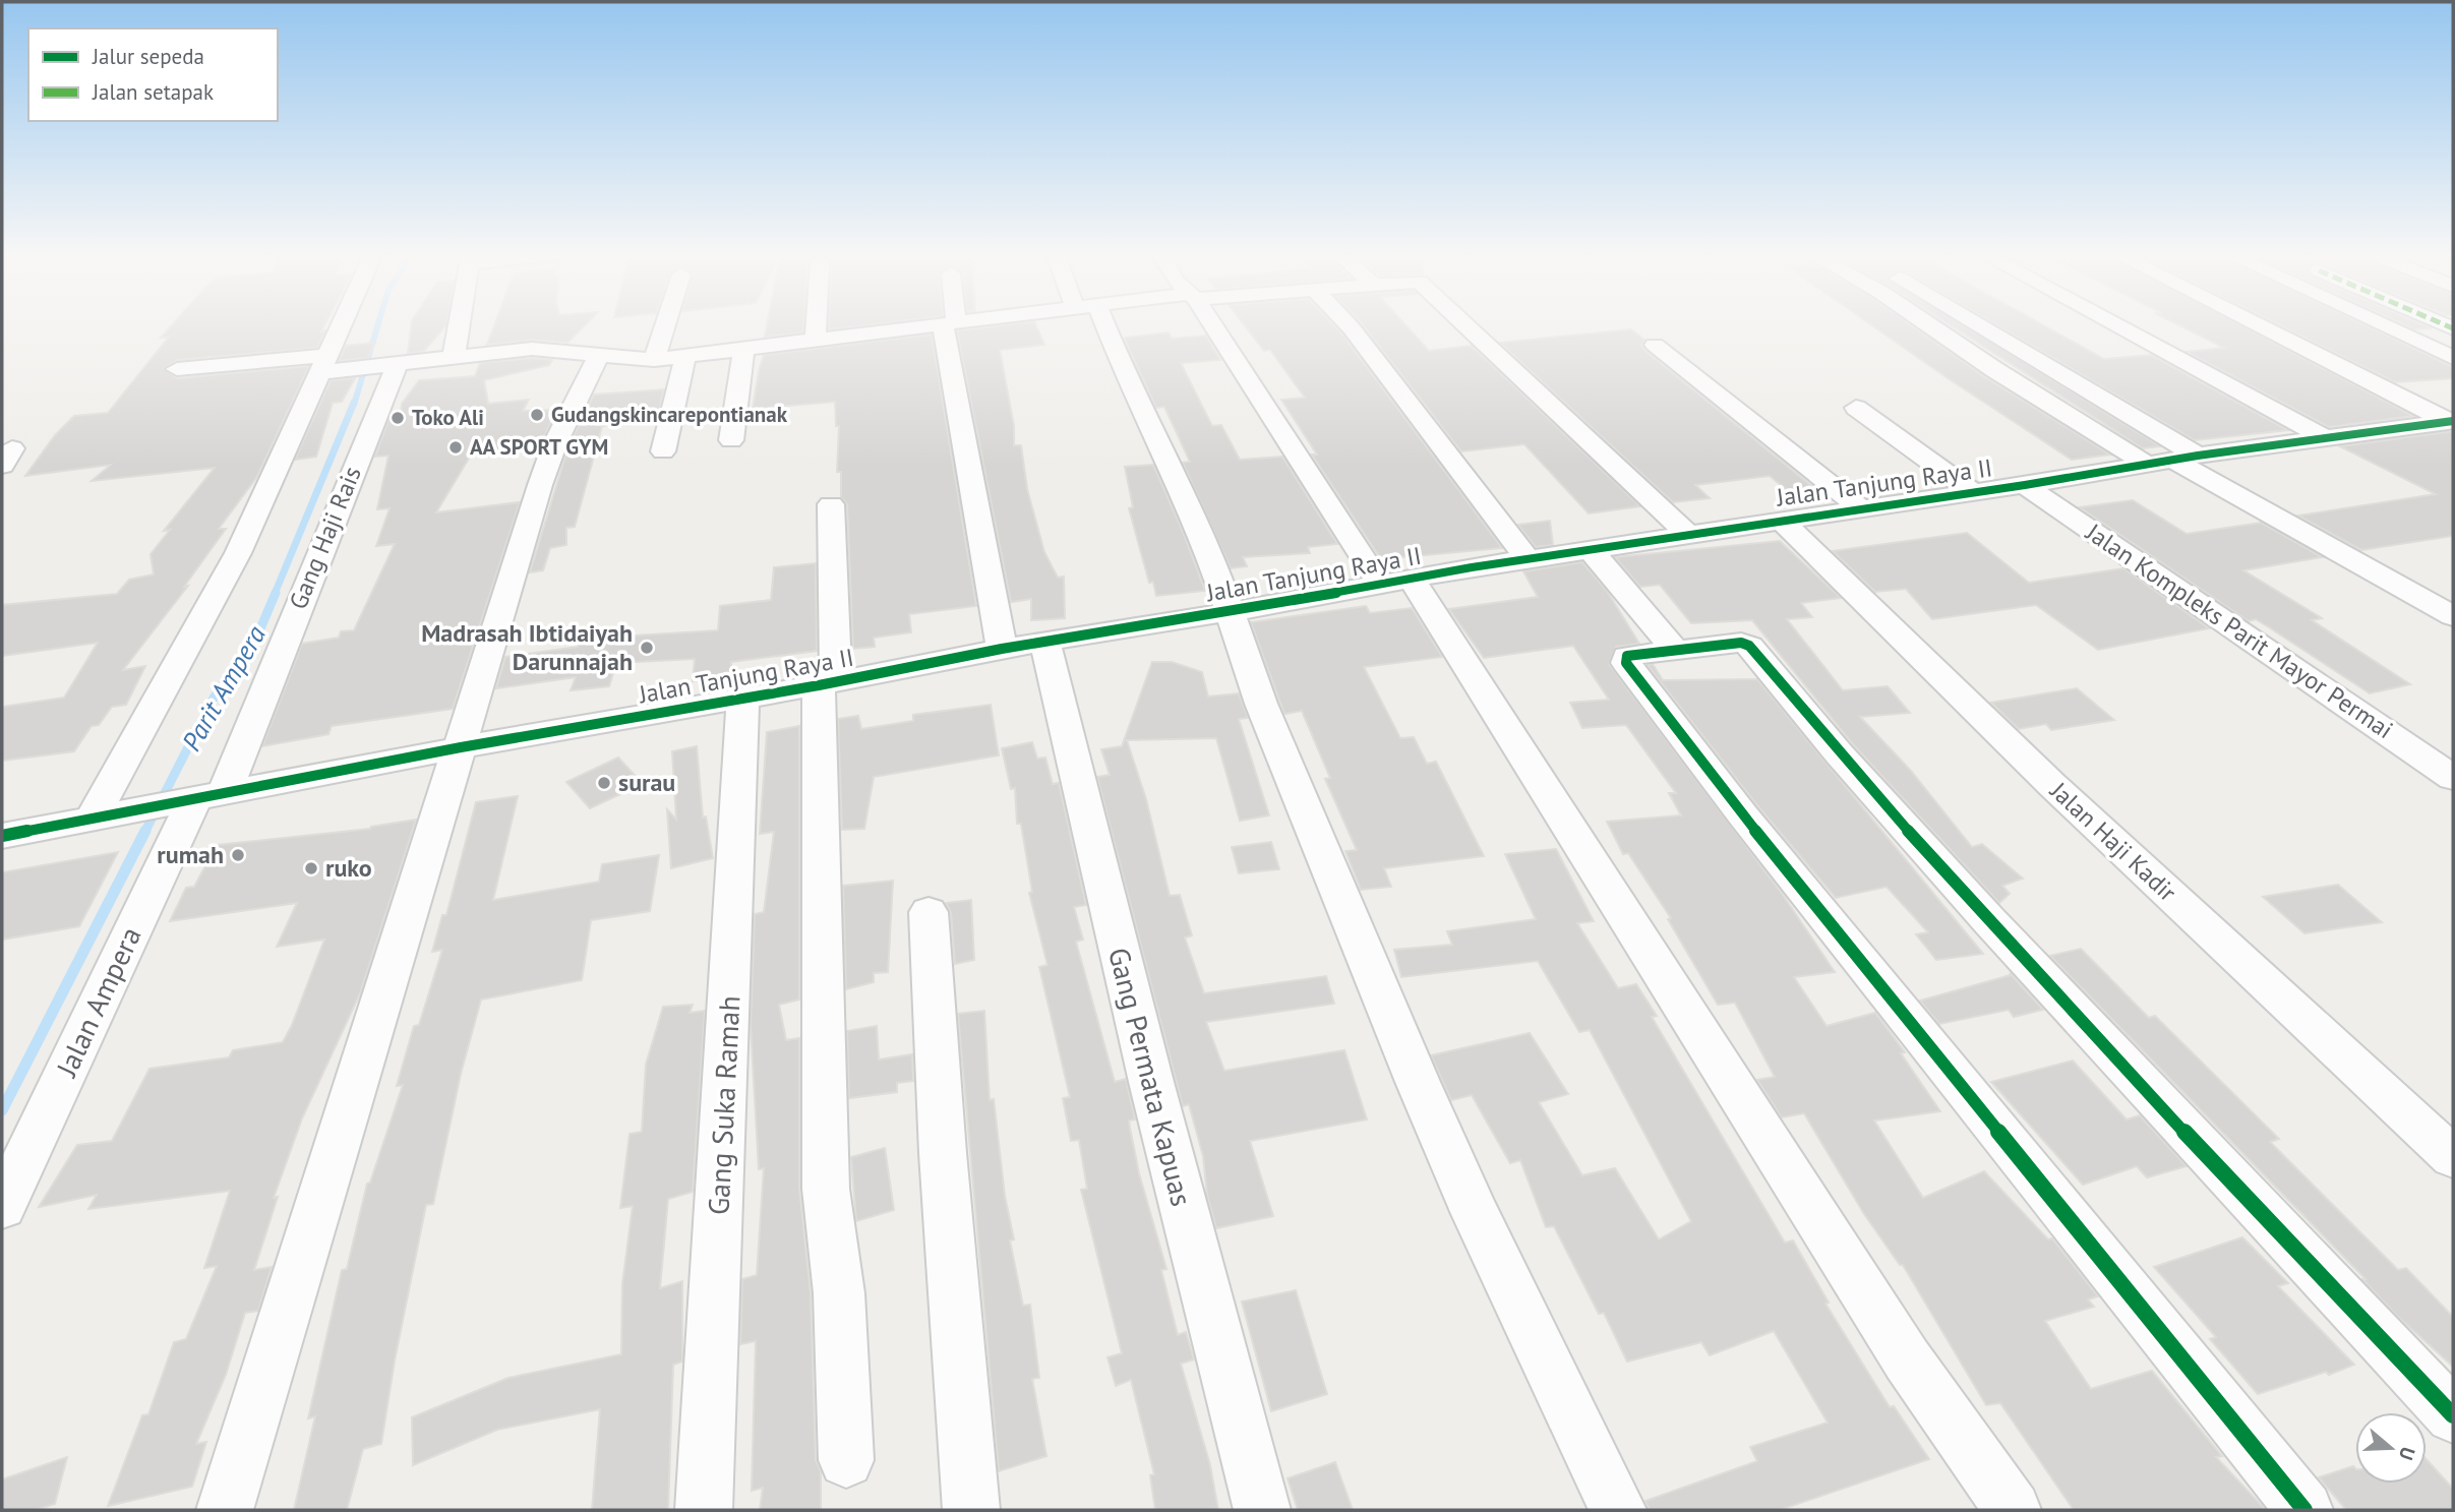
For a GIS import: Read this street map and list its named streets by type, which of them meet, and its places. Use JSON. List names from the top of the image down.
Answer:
{
  "streets": {
    "street": [
      "Jalan Tanjung Raya II",
      "Gang Haji Rais",
      "Jalan Kompleks Parit Mayor Permai",
      "Jalan Haji Kadir",
      "Jalan Ampera",
      "Gang Permata Kapuas",
      "Gang Suka Ramah"
    ]
  },
  "crossings": [
    ["Jalan Tanjung Raya II", "Gang Haji Rais"],
    ["Jalan Tanjung Raya II", "Jalan Kompleks Parit Mayor Permai"],
    ["Jalan Tanjung Raya II", "Jalan Haji Kadir"],
    ["Jalan Tanjung Raya II", "Jalan Ampera"],
    ["Jalan Tanjung Raya II", "Gang Permata Kapuas"],
    ["Jalan Tanjung Raya II", "Gang Suka Ramah"],
    ["Gang Haji Rais", "Jalan Ampera"]
  ],
  "water": ["Parit Ampera"],
  "places": [
    "Gudangskincarepontianak",
    "Toko Ali",
    "AA SPORT GYM",
    "Madrasah Ibtidaiyah Darunnajah",
    "surau",
    "rumah",
    "ruko"
  ],
  "legend": ["Jalur sepeda", "Jalan setapak"],
  "north": "right"
}
